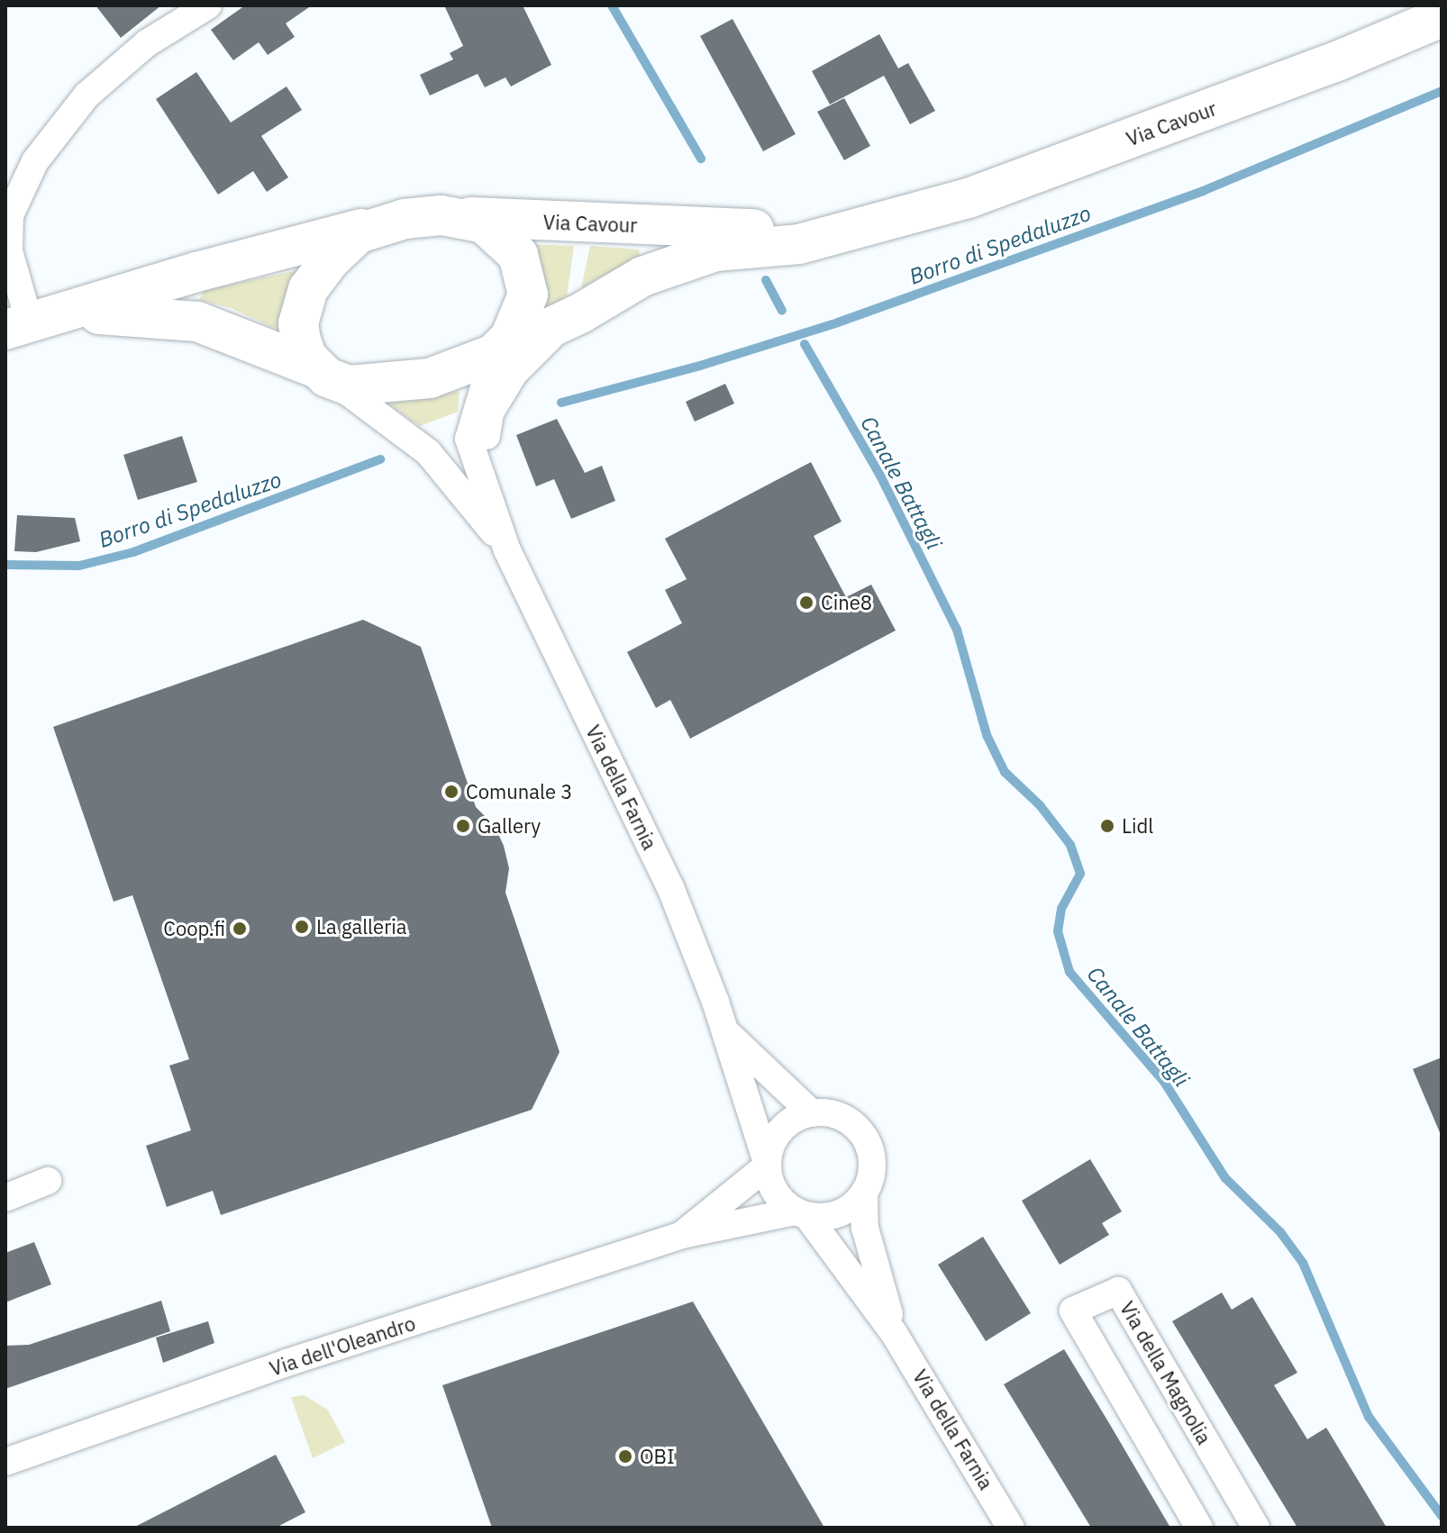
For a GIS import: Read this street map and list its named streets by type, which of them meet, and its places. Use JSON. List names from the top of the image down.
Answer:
{
  "streets": {
    "main road": ["Via Cavour"],
    "street": ["Via della Farnia", "Via dell'Oleandro", "Via della Magnolia"]
  },
  "crossings": [
    ["Via Cavour", "Via della Farnia"],
    ["Via della Farnia", "Via dell'Oleandro"]
  ],
  "water": ["Borro di Spedaluzzo", "Canale Battagli"],
  "places": [
    "Cine8",
    "Comunale 3",
    "Gallery",
    "Lidl",
    "La galleria",
    "Coop.fi",
    "OBI"
  ]
}
